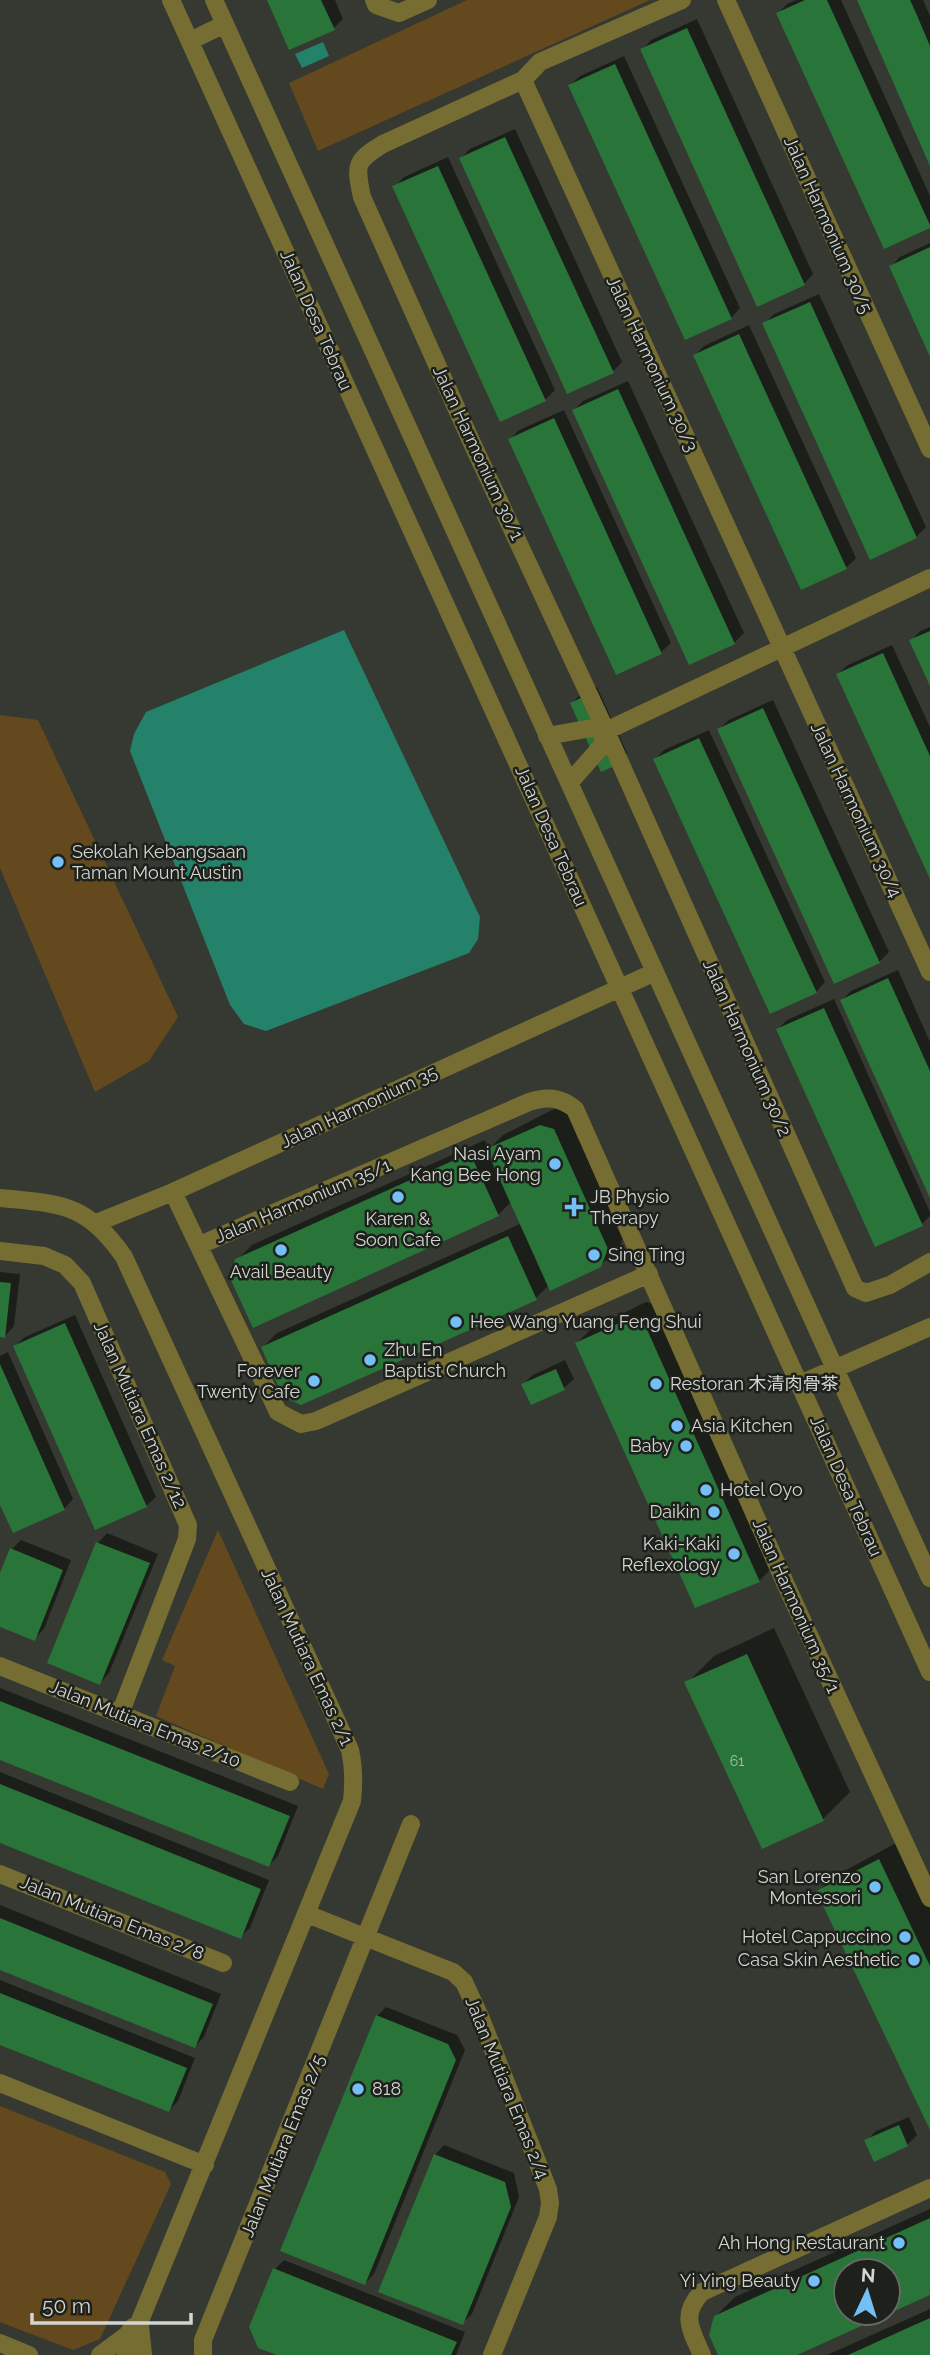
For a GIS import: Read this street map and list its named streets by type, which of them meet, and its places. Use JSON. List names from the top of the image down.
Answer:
{
  "streets": {
    "street": [
      "Jalan Harmonium 30/5",
      "Jalan Desa Tebrau",
      "Jalan Harmonium 30/3",
      "Jalan Harmonium 30/1",
      "Jalan Harmonium 30/4",
      "Jalan Harmonium 30/2",
      "Jalan Harmonium 35",
      "Jalan Harmonium 35/1",
      "Jalan Mutiara Emas 2/12",
      "Jalan Mutiara Emas 2/1",
      "Jalan Mutiara Emas 2/10",
      "Jalan Mutiara Emas 2/8",
      "Jalan Mutiara Emas 2/4",
      "Jalan Mutiara Emas 2/5"
    ]
  },
  "crossings": [
    ["Jalan Desa Tebrau", "Jalan Harmonium 35"],
    ["Jalan Harmonium 30/3", "Jalan Harmonium 30/1"],
    ["Jalan Harmonium 30/3", "Jalan Harmonium 30/4"],
    ["Jalan Harmonium 30/1", "Jalan Harmonium 30/2"],
    ["Jalan Harmonium 35", "Jalan Mutiara Emas 2/1"],
    ["Jalan Mutiara Emas 2/12", "Jalan Mutiara Emas 2/10"],
    ["Jalan Mutiara Emas 2/1", "Jalan Mutiara Emas 2/4"],
    ["Jalan Mutiara Emas 2/4", "Jalan Mutiara Emas 2/5"]
  ],
  "places": {
    "other": [
      "Sekolah Kebangsaan Taman Mount Austin",
      "Nasi Ayam Kang Bee Hong",
      "Karen & Soon Cafe",
      "Avail Beauty",
      "Sing Ting",
      "Hee Wang Yuang Feng Shui",
      "Zhu En Baptist Church",
      "Forever Twenty Cafe",
      "Restoran 木清肉骨茶",
      "Asia Kitchen",
      "Baby",
      "Hotel Oyo",
      "Daikin",
      "Kaki-Kaki Reflexology",
      "San Lorenzo Montessori",
      "Hotel Cappuccino",
      "Casa Skin Aesthetic",
      "818",
      "Ah Hong Restaurant",
      "Yi Ying Beauty"
    ],
    "health": ["JB Physio Therapy"]
  },
  "house_numbers": ["61"],
  "scale_bar": "50 m",
  "north": "top"
}
